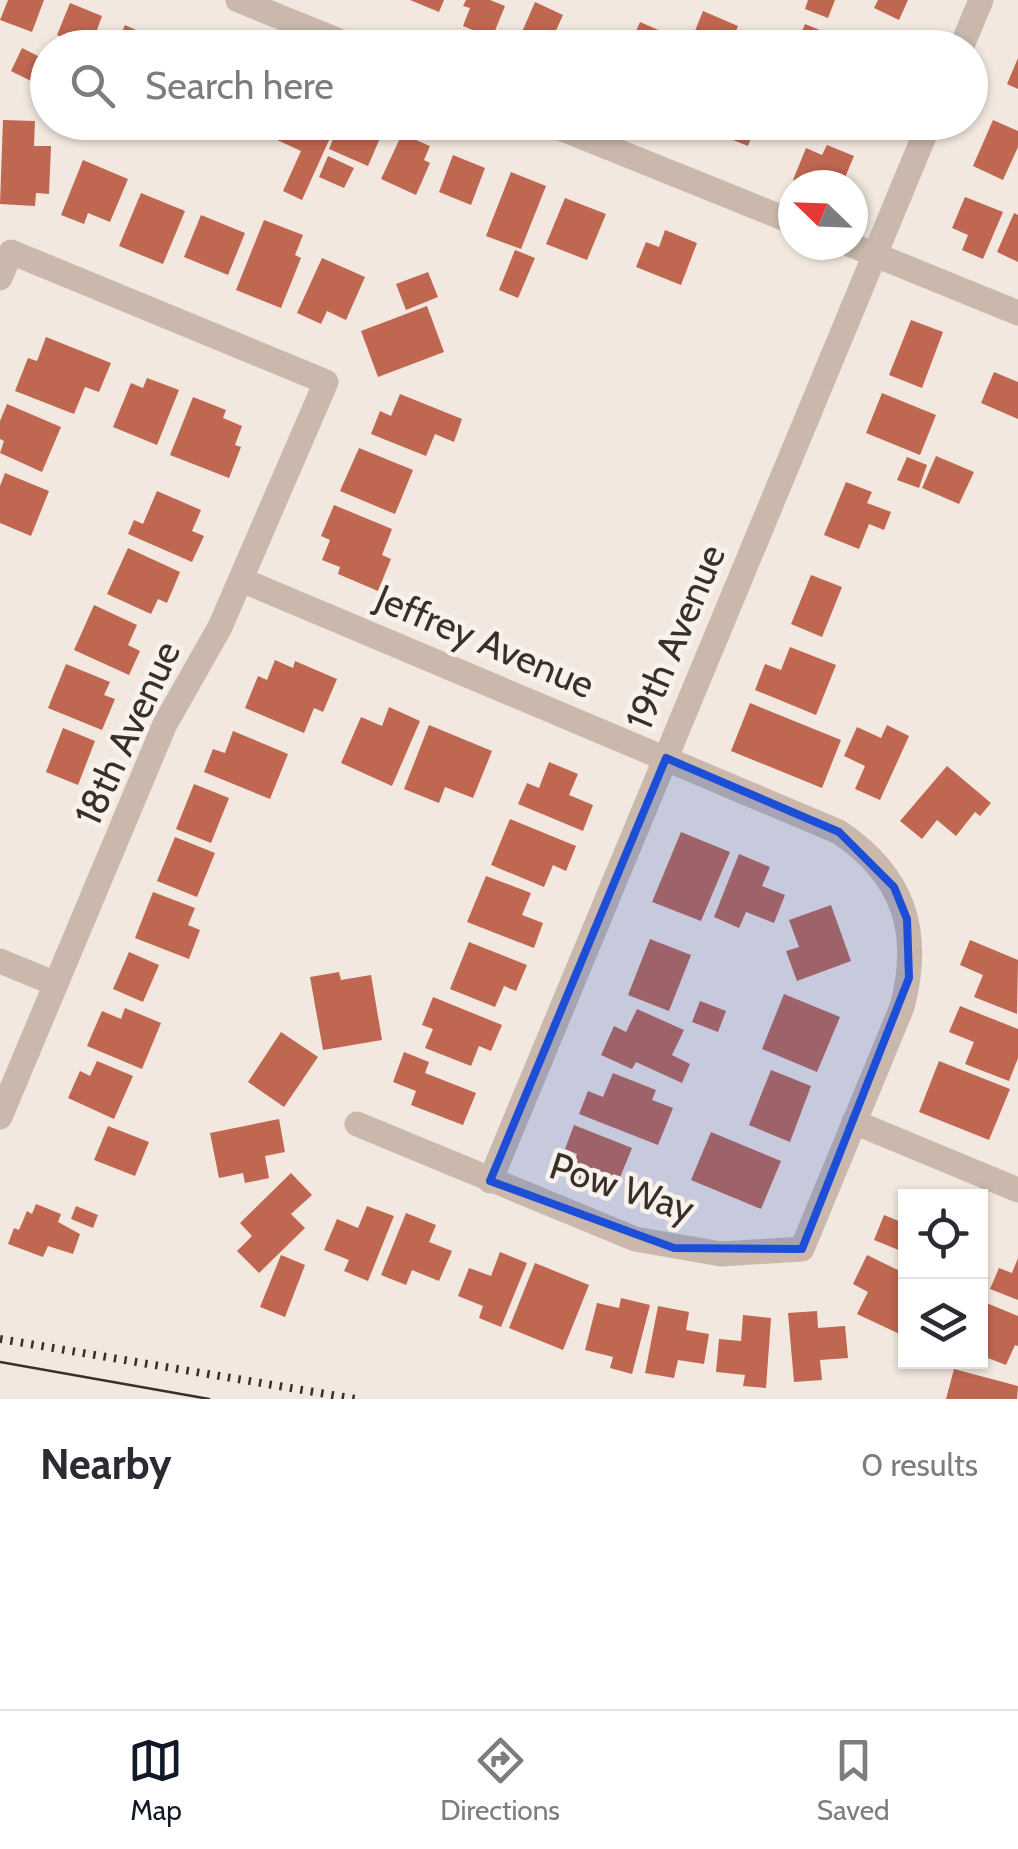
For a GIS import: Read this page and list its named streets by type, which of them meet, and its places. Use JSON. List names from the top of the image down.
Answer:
{
  "streets": {
    "street": [
      "19th Avenue",
      "Jeffrey Avenue",
      "18th Avenue",
      "Pow Way"
    ]
  },
  "crossings": [
    ["19th Avenue", "Jeffrey Avenue"],
    ["19th Avenue", "Pow Way"],
    ["Jeffrey Avenue", "18th Avenue"],
    ["Jeffrey Avenue", "Pow Way"]
  ],
  "north": "top left",
  "page": {
    "search": "Search here",
    "heading": ["Nearby", "0 results"],
    "nav": ["Map", "Directions", "Saved"]
  }
}
